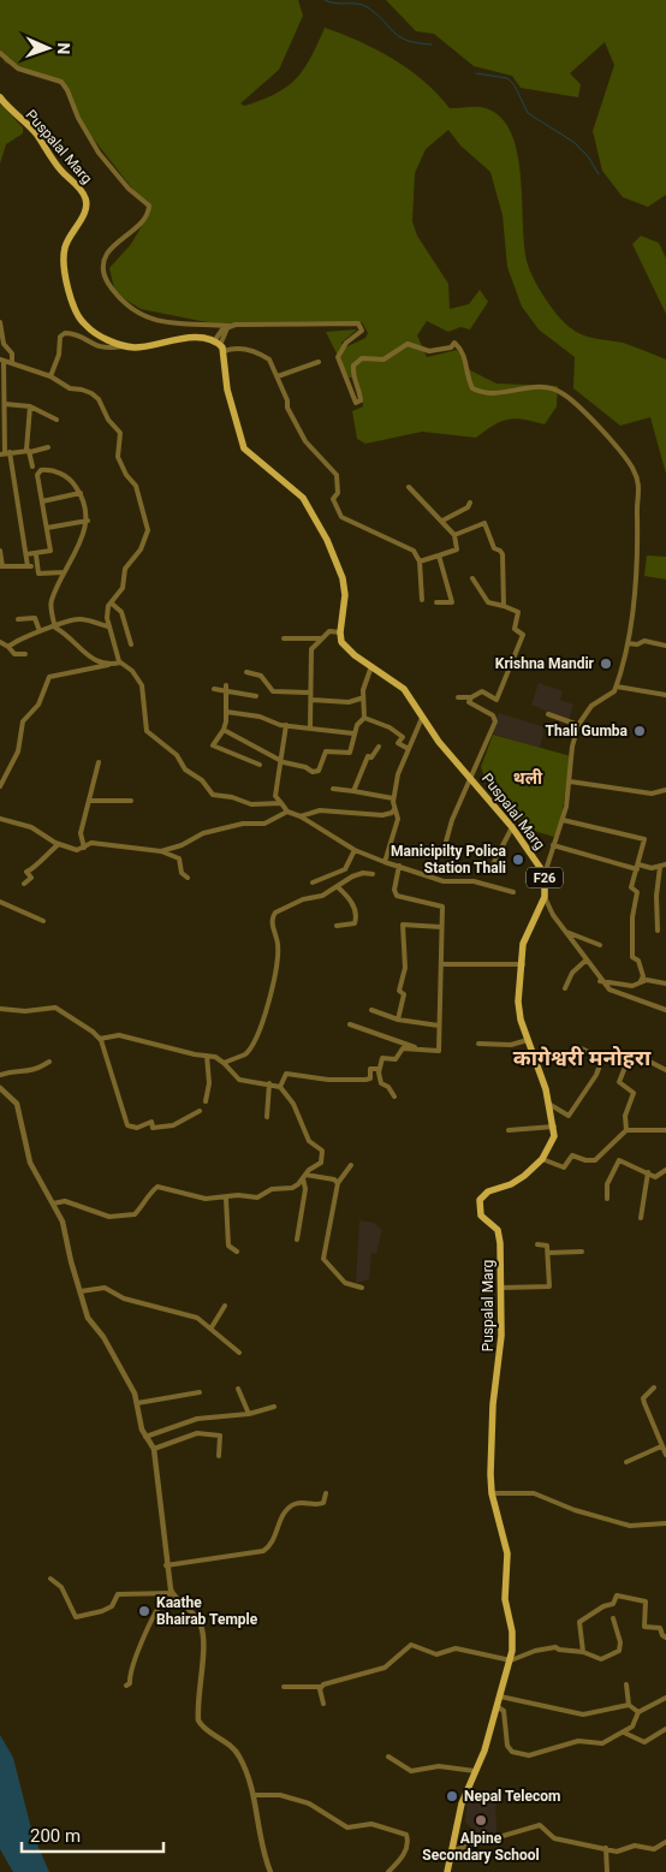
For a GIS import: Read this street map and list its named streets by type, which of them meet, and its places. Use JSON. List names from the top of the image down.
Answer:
{
  "streets": {
    "main road": ["Puspalal Marg", "F26"]
  },
  "districts": ["थली", "कागेश्वरी मनोहरा"],
  "places": [
    "Krishna Mandir",
    "Thali Gumba",
    "Manicipilty Polica Station Thali",
    "Kaathe Bhairab Temple",
    "Nepal Telecom",
    "Alpine Secondary School"
  ],
  "scale_bar": "200 m",
  "north": "right"
}
